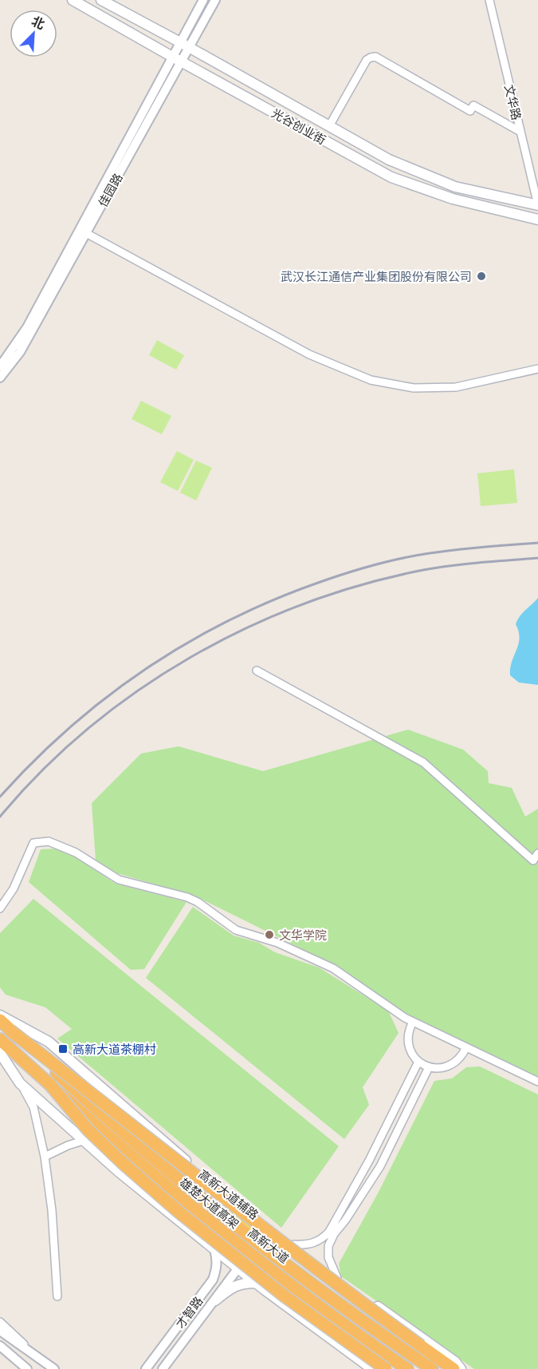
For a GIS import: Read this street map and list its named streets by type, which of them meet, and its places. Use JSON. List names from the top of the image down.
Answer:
{
  "streets": {
    "highway": ["雄楚大道高架"],
    "main road": ["光谷创业街", "高新大道辅路", "高新大道"],
    "street": ["文华路", "佳园路", "才智路"]
  },
  "crossings": [
    ["文华路", "光谷创业街"],
    ["光谷创业街", "佳园路"],
    ["高新大道辅路", "高新大道"],
    ["高新大道", "才智路"]
  ],
  "places": {
    "other": ["武汉长江通信产业集团股份有限公司", "文华学院"],
    "transit": ["高新大道茶棚村"]
  },
  "north": "top right"
}
